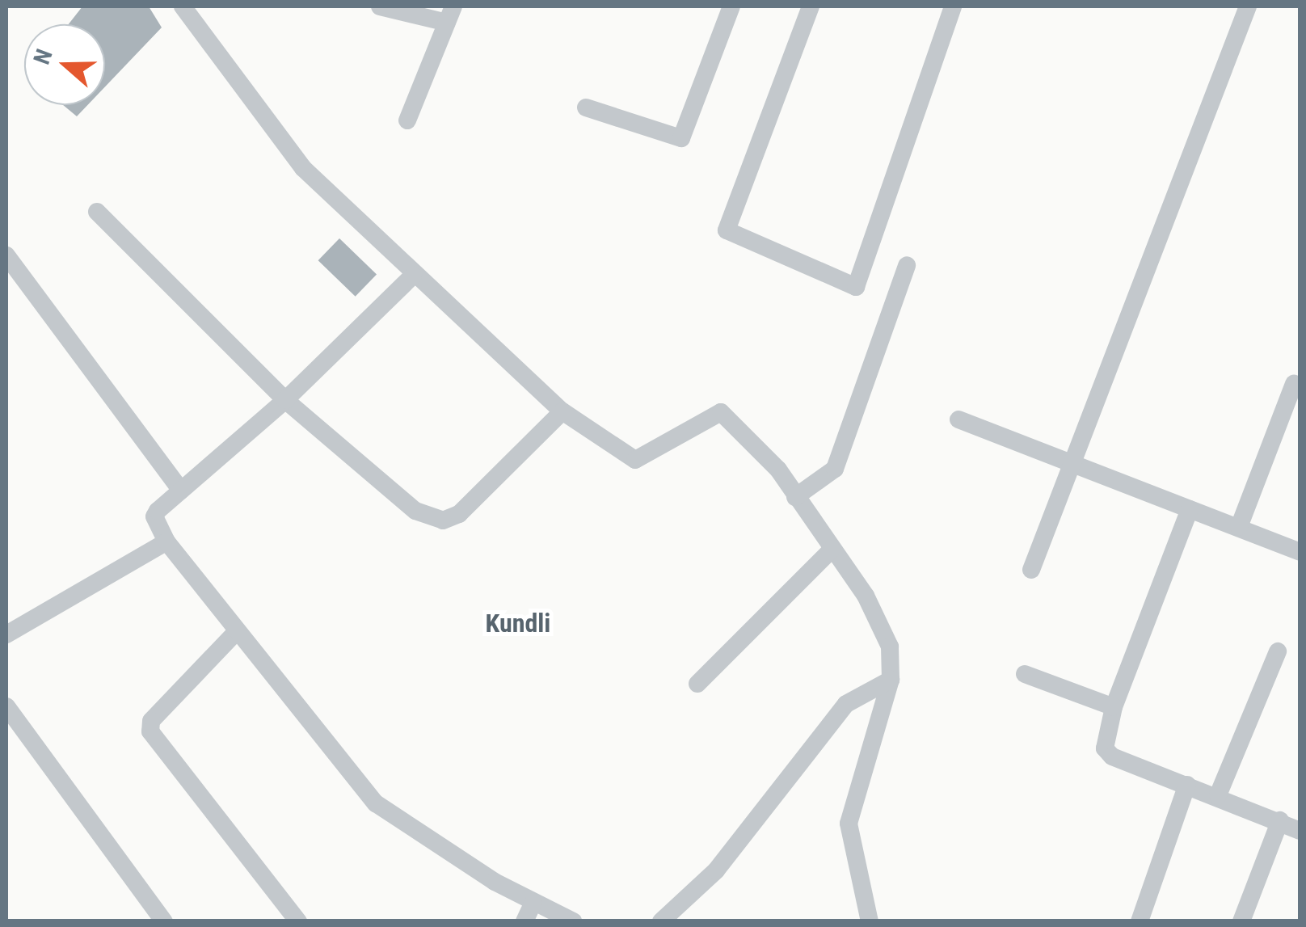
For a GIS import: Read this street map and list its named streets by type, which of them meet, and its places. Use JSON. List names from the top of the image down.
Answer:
{
  "districts": ["Kundli"],
  "north": "left"
}
